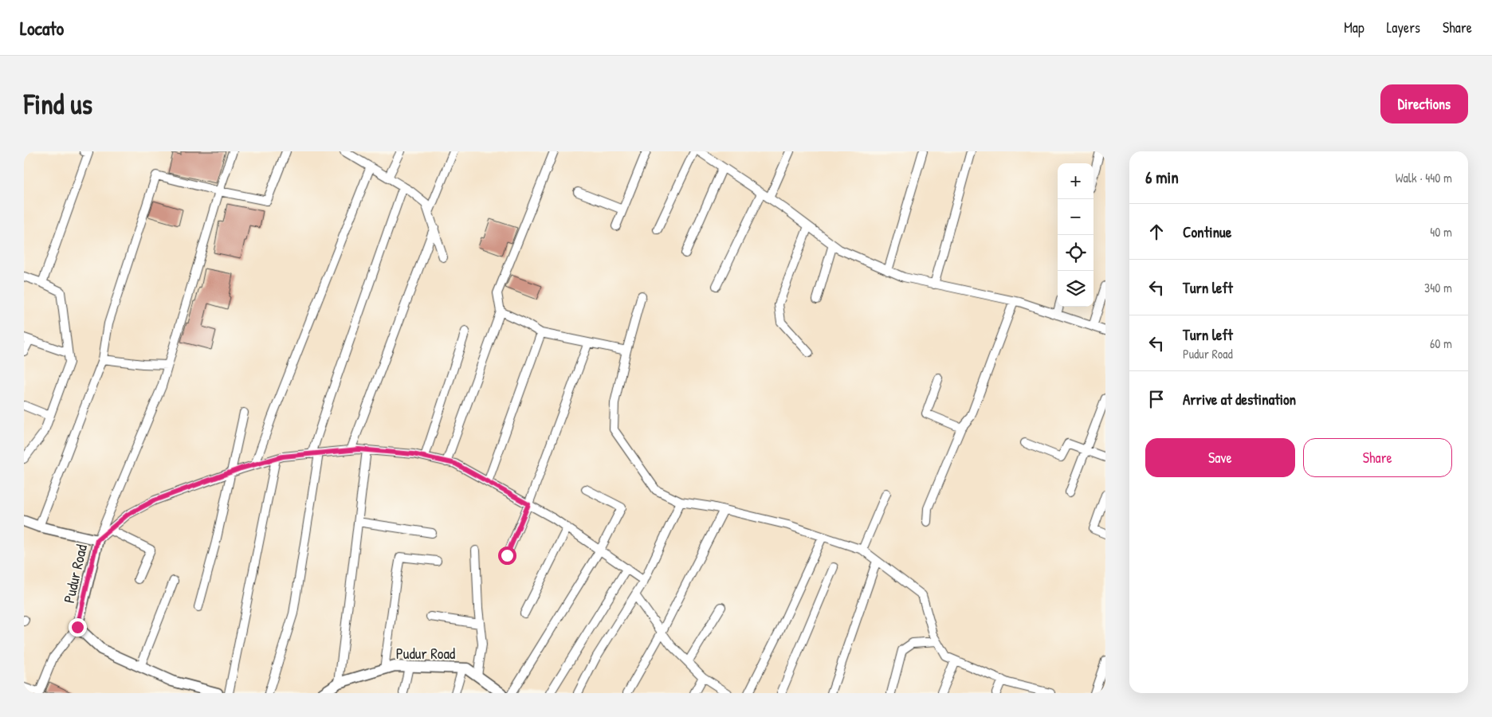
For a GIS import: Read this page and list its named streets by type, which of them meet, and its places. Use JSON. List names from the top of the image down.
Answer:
{
  "streets": {
    "street": ["Pudur Road"]
  },
  "page": {
    "header": "Locato",
    "nav": ["Map", "Layers", "Share"],
    "buttons": [
      "Directions",
      ["Save", "Share"]
    ],
    "title": "Find us",
    "heading": ["6 min", "Walk · 440 m"],
    "map_buttons": ["+", "−"],
    "list": [
      ["Continue", "40 m"],
      ["Turn left", "340 m"],
      ["Turn left", "Pudur Road", "60 m"],
      "Arrive at destination"
    ]
  }
}
